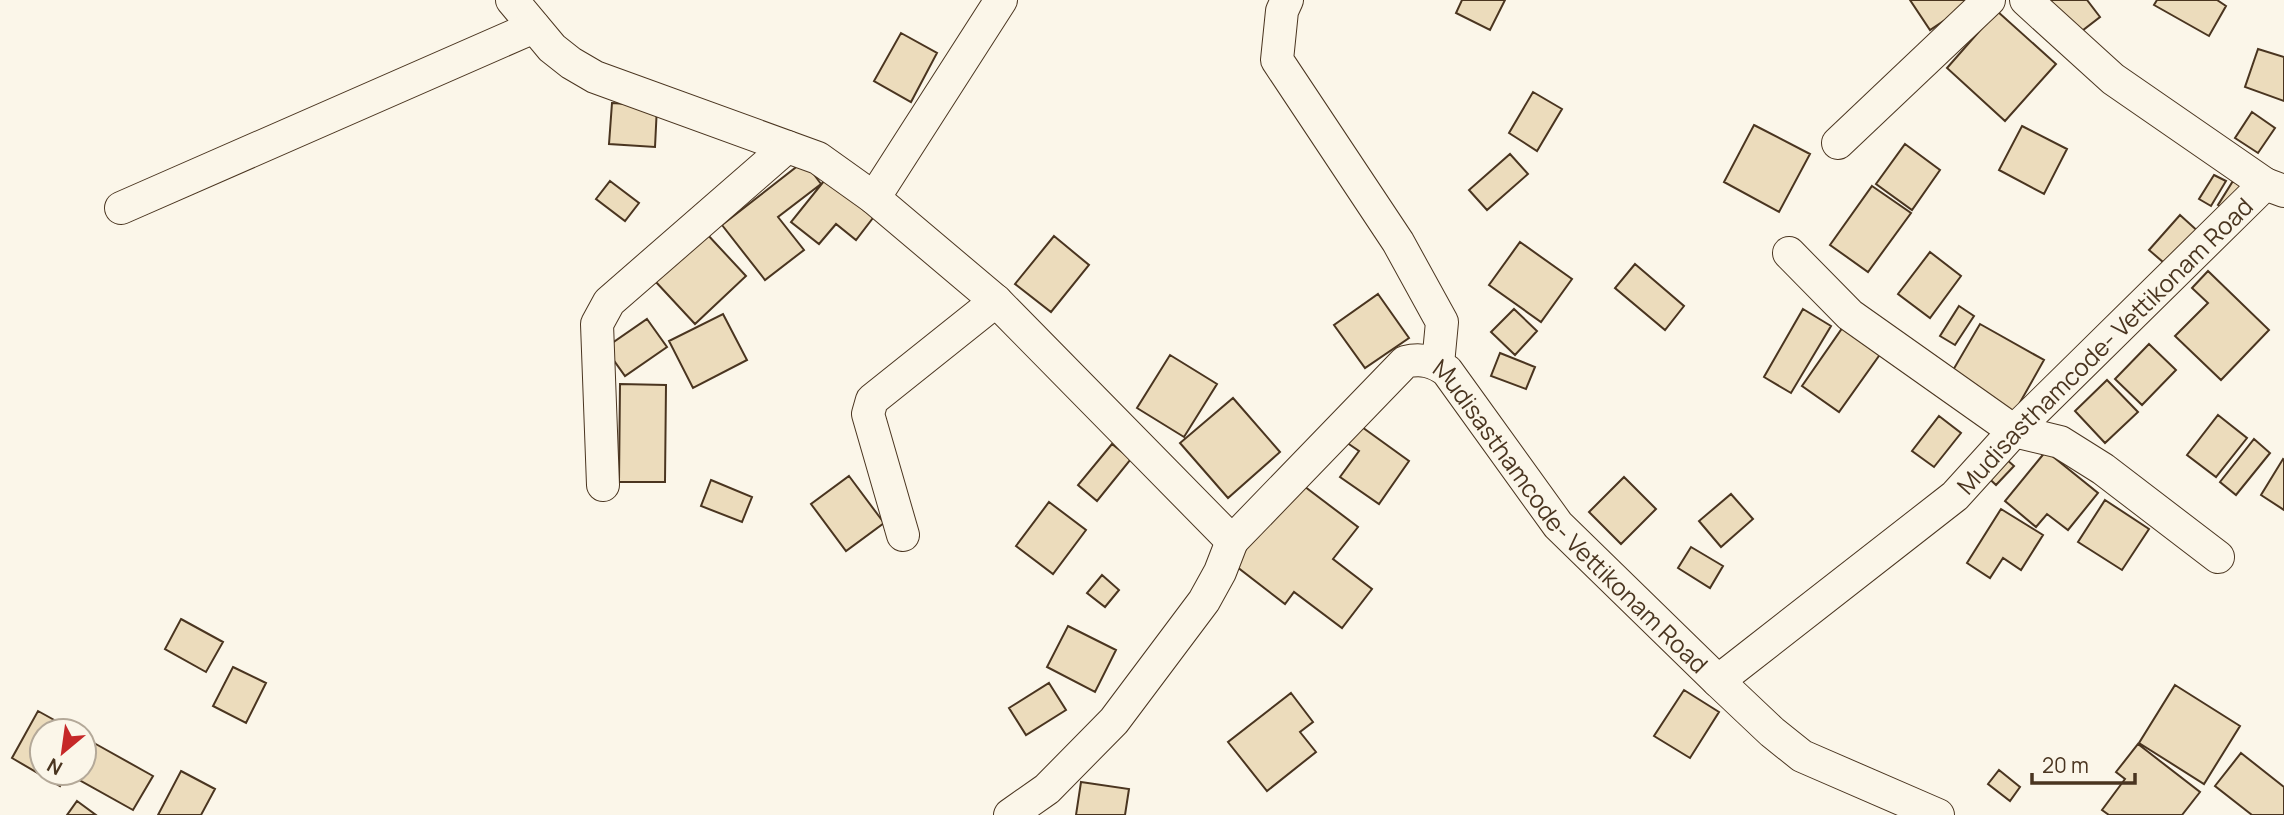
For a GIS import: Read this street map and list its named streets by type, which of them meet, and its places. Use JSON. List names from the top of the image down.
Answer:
{
  "streets": {
    "street": ["Mudisasthamcode- Vettikonam Road"]
  },
  "scale_bar": "20 m",
  "north": "bottom left"
}
